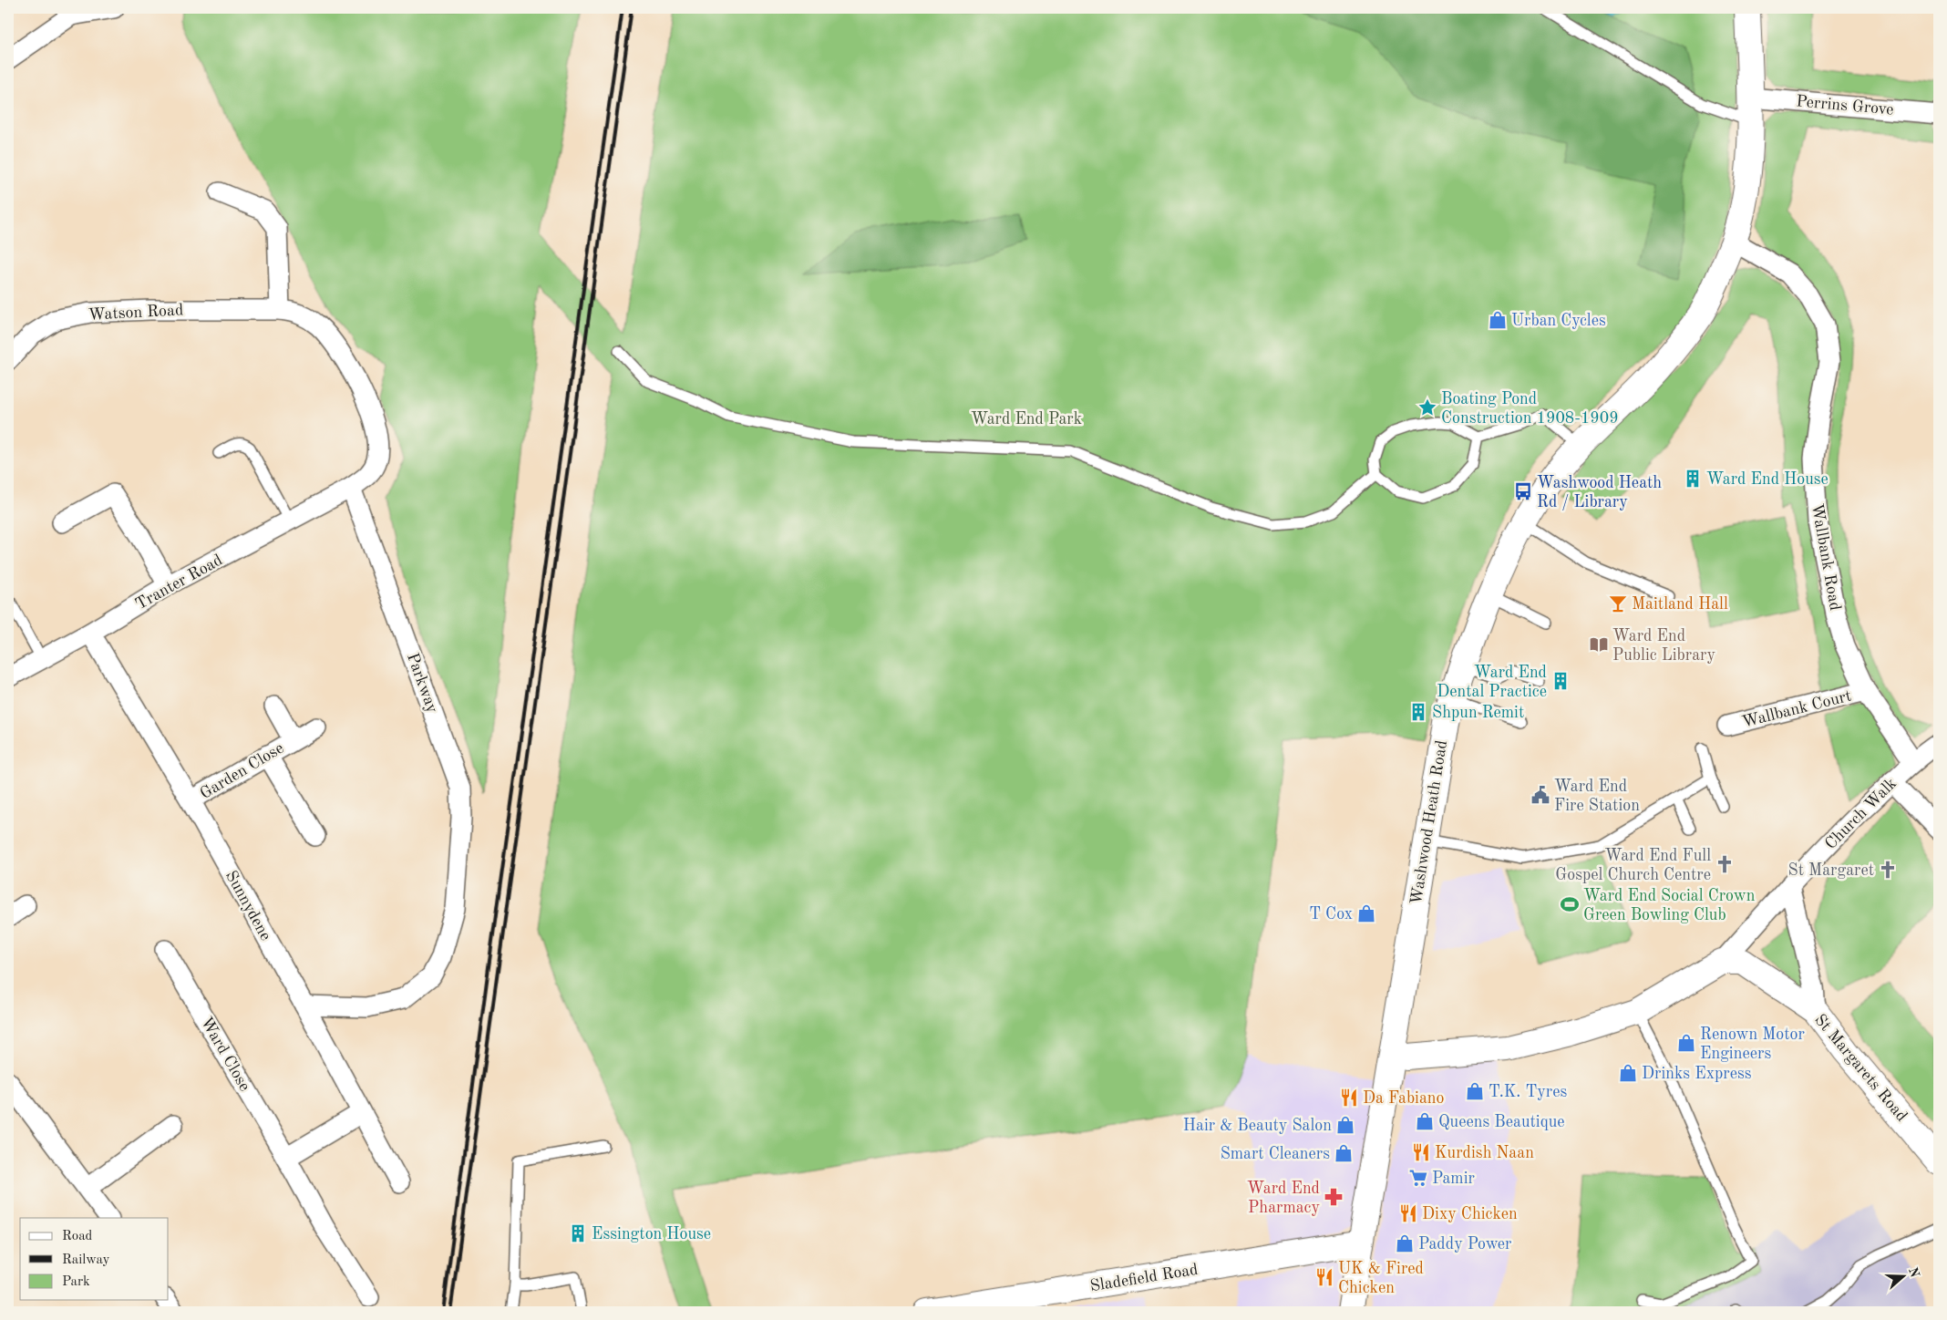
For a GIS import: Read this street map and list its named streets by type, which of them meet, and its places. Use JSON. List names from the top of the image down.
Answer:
{
  "streets": {
    "main road": ["Washwood Heath Road", "St Margarets Road", "Sladefield Road"],
    "street": [
      "Perrins Grove",
      "Watson Road",
      "Wallbank Road",
      "Tranter Road",
      "Parkway",
      "Wallbank Court",
      "Garden Close",
      "Church Walk",
      "Sunnydene",
      "Ward Close"
    ]
  },
  "crossings": [
    ["Perrins Grove", "Washwood Heath Road"],
    ["Wallbank Road", "Wallbank Court"],
    ["Wallbank Road", "Church Walk"],
    ["Wallbank Road", "Washwood Heath Road"],
    ["Tranter Road", "Parkway"],
    ["Tranter Road", "Sunnydene"],
    ["Parkway", "Sunnydene"],
    ["Garden Close", "Sunnydene"],
    ["Church Walk", "St Margarets Road"],
    ["Washwood Heath Road", "Sladefield Road"]
  ],
  "parks": ["Ward End Park"],
  "places": {
    "shop": [
      "Urban Cycles",
      "T Cox",
      "Renown Motor Engineers",
      "Drinks Express",
      "T.K. Tyres",
      "Queens Beautique",
      "Hair & Beauty Salon",
      "Smart Cleaners",
      "Paddy Power"
    ],
    "place": ["Boating Pond Construction 1908-1909"],
    "building": [
      "Ward End House",
      "Ward End Dental Practice",
      "Shpun Remit",
      "Essington House"
    ],
    "bus stop": ["Washwood Heath Rd / Library"],
    "bar": ["Maitland Hall"],
    "library": ["Ward End Public Library"],
    "public building": ["Ward End Fire Station"],
    "church": ["Ward End Full Gospel Church Centre", "St Margaret"],
    "sports": ["Ward End Social Crown Green Bowling Club"],
    "restaurant": [
      "Da Fabiano",
      "Kurdish Naan",
      "Dixy Chicken",
      "UK & Fired Chicken"
    ],
    "supermarket": ["Pamir"],
    "pharmacy": ["Ward End Pharmacy"]
  },
  "legend": ["Road", "Railway", "Park"],
  "north": "right"
}
